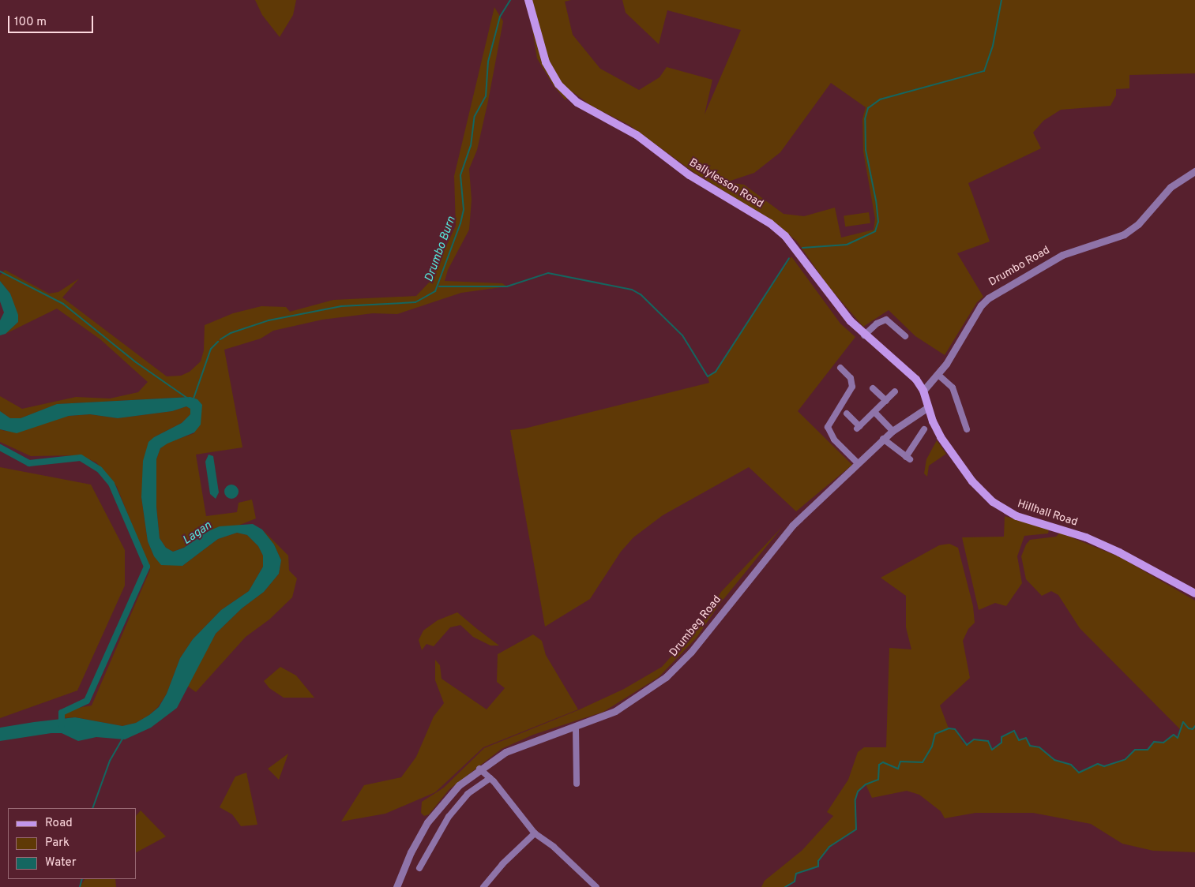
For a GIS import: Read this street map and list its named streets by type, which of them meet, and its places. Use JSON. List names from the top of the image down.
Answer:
{
  "streets": {
    "main road": ["Ballylesson Road", "Hillhall Road"],
    "street": ["Drumbo Road", "Drumbeg Road"]
  },
  "crossings": [
    ["Ballylesson Road", "Drumbo Road"],
    ["Ballylesson Road", "Hillhall Road"],
    ["Drumbo Road", "Hillhall Road"],
    ["Hillhall Road", "Drumbeg Road"]
  ],
  "water": ["Drumbo Burn", "Lagan"],
  "legend": ["Road", "Park", "Water"],
  "scale_bar": "100 m"
}
